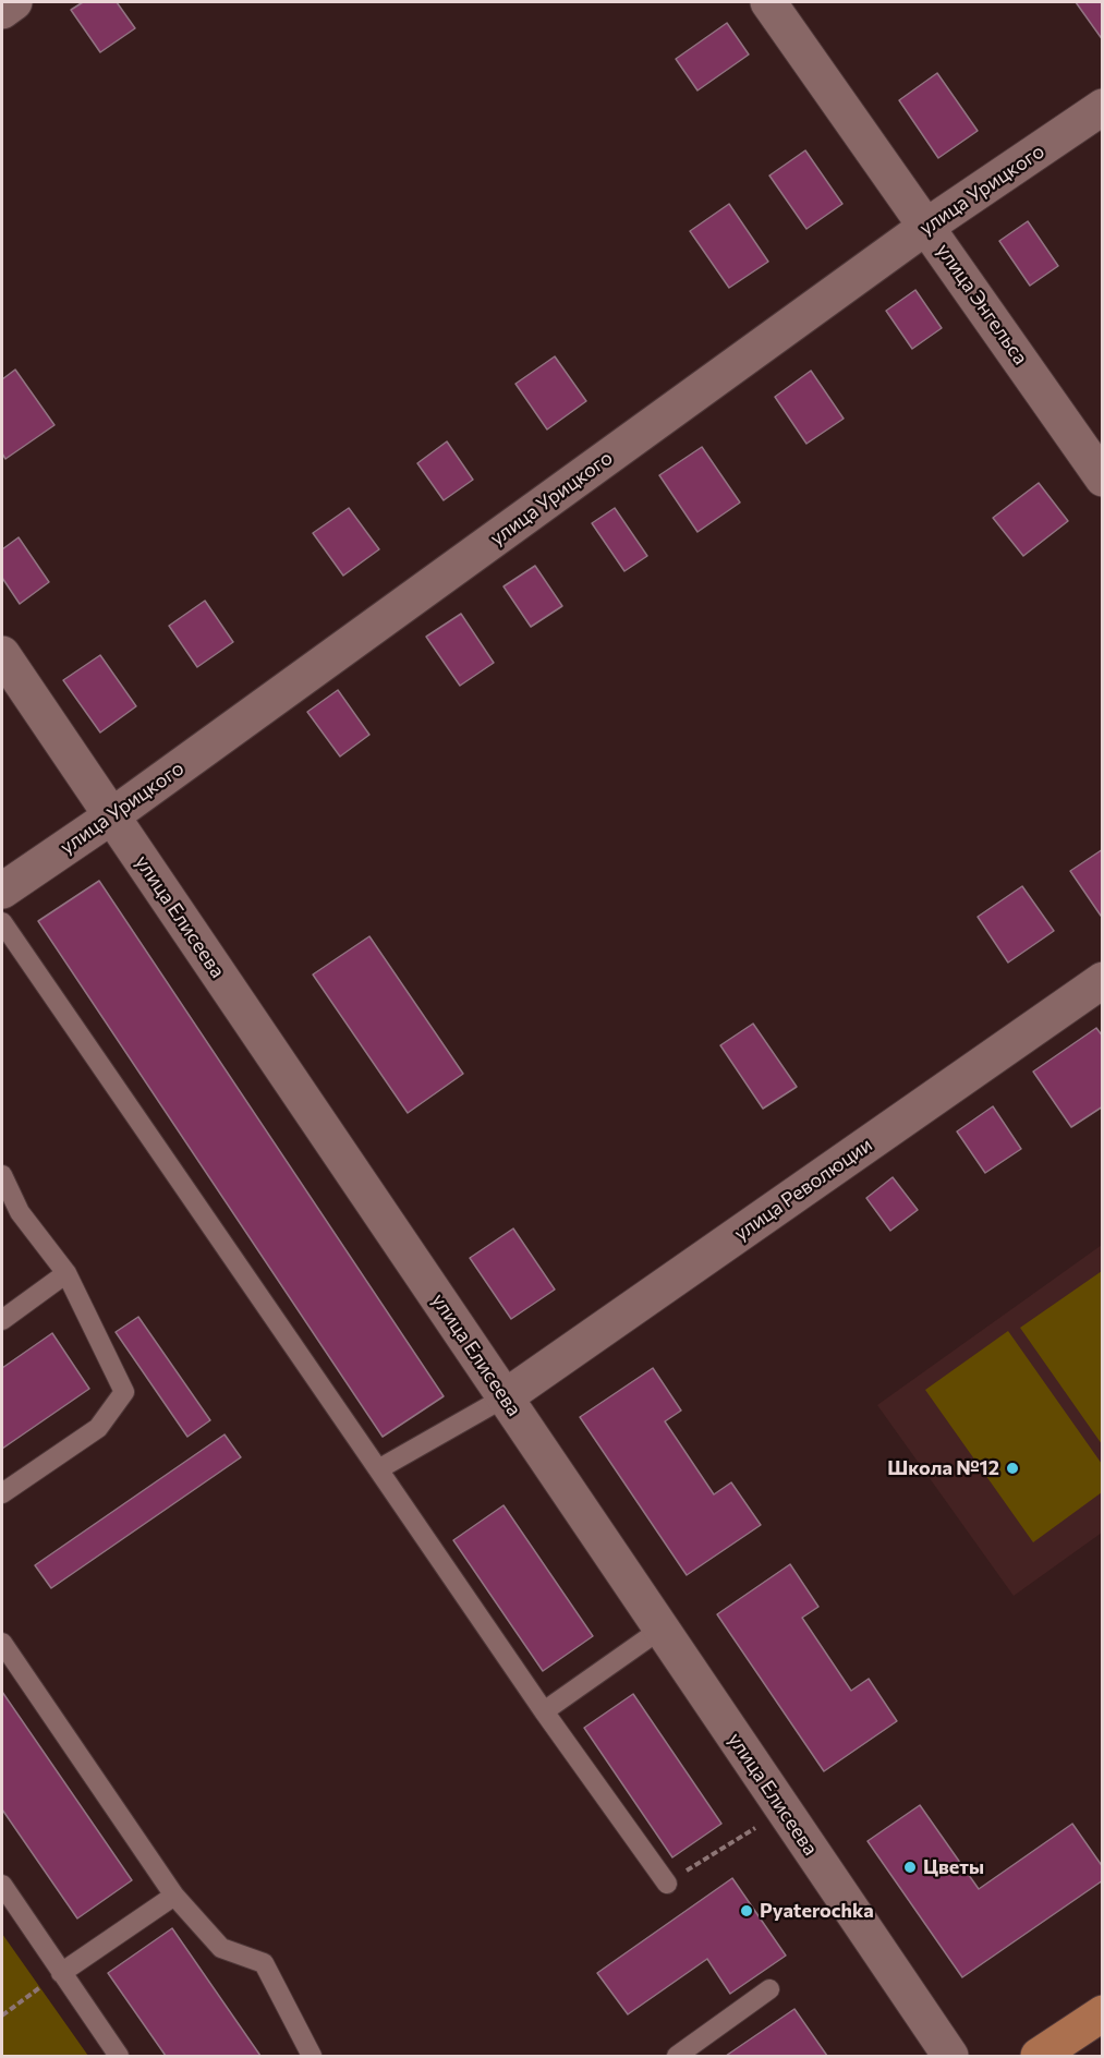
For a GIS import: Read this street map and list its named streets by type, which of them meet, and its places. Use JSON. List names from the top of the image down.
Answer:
{
  "streets": {
    "street": [
      "улица Урицкого",
      "улица Энгельса",
      "улица Елисеева",
      "улица Революции"
    ]
  },
  "crossings": [
    ["улица Урицкого", "улица Энгельса"],
    ["улица Урицкого", "улица Елисеева"],
    ["улица Елисеева", "улица Революции"]
  ],
  "places": ["Школа №12", "Цветы", "Pyaterochka"]
}
